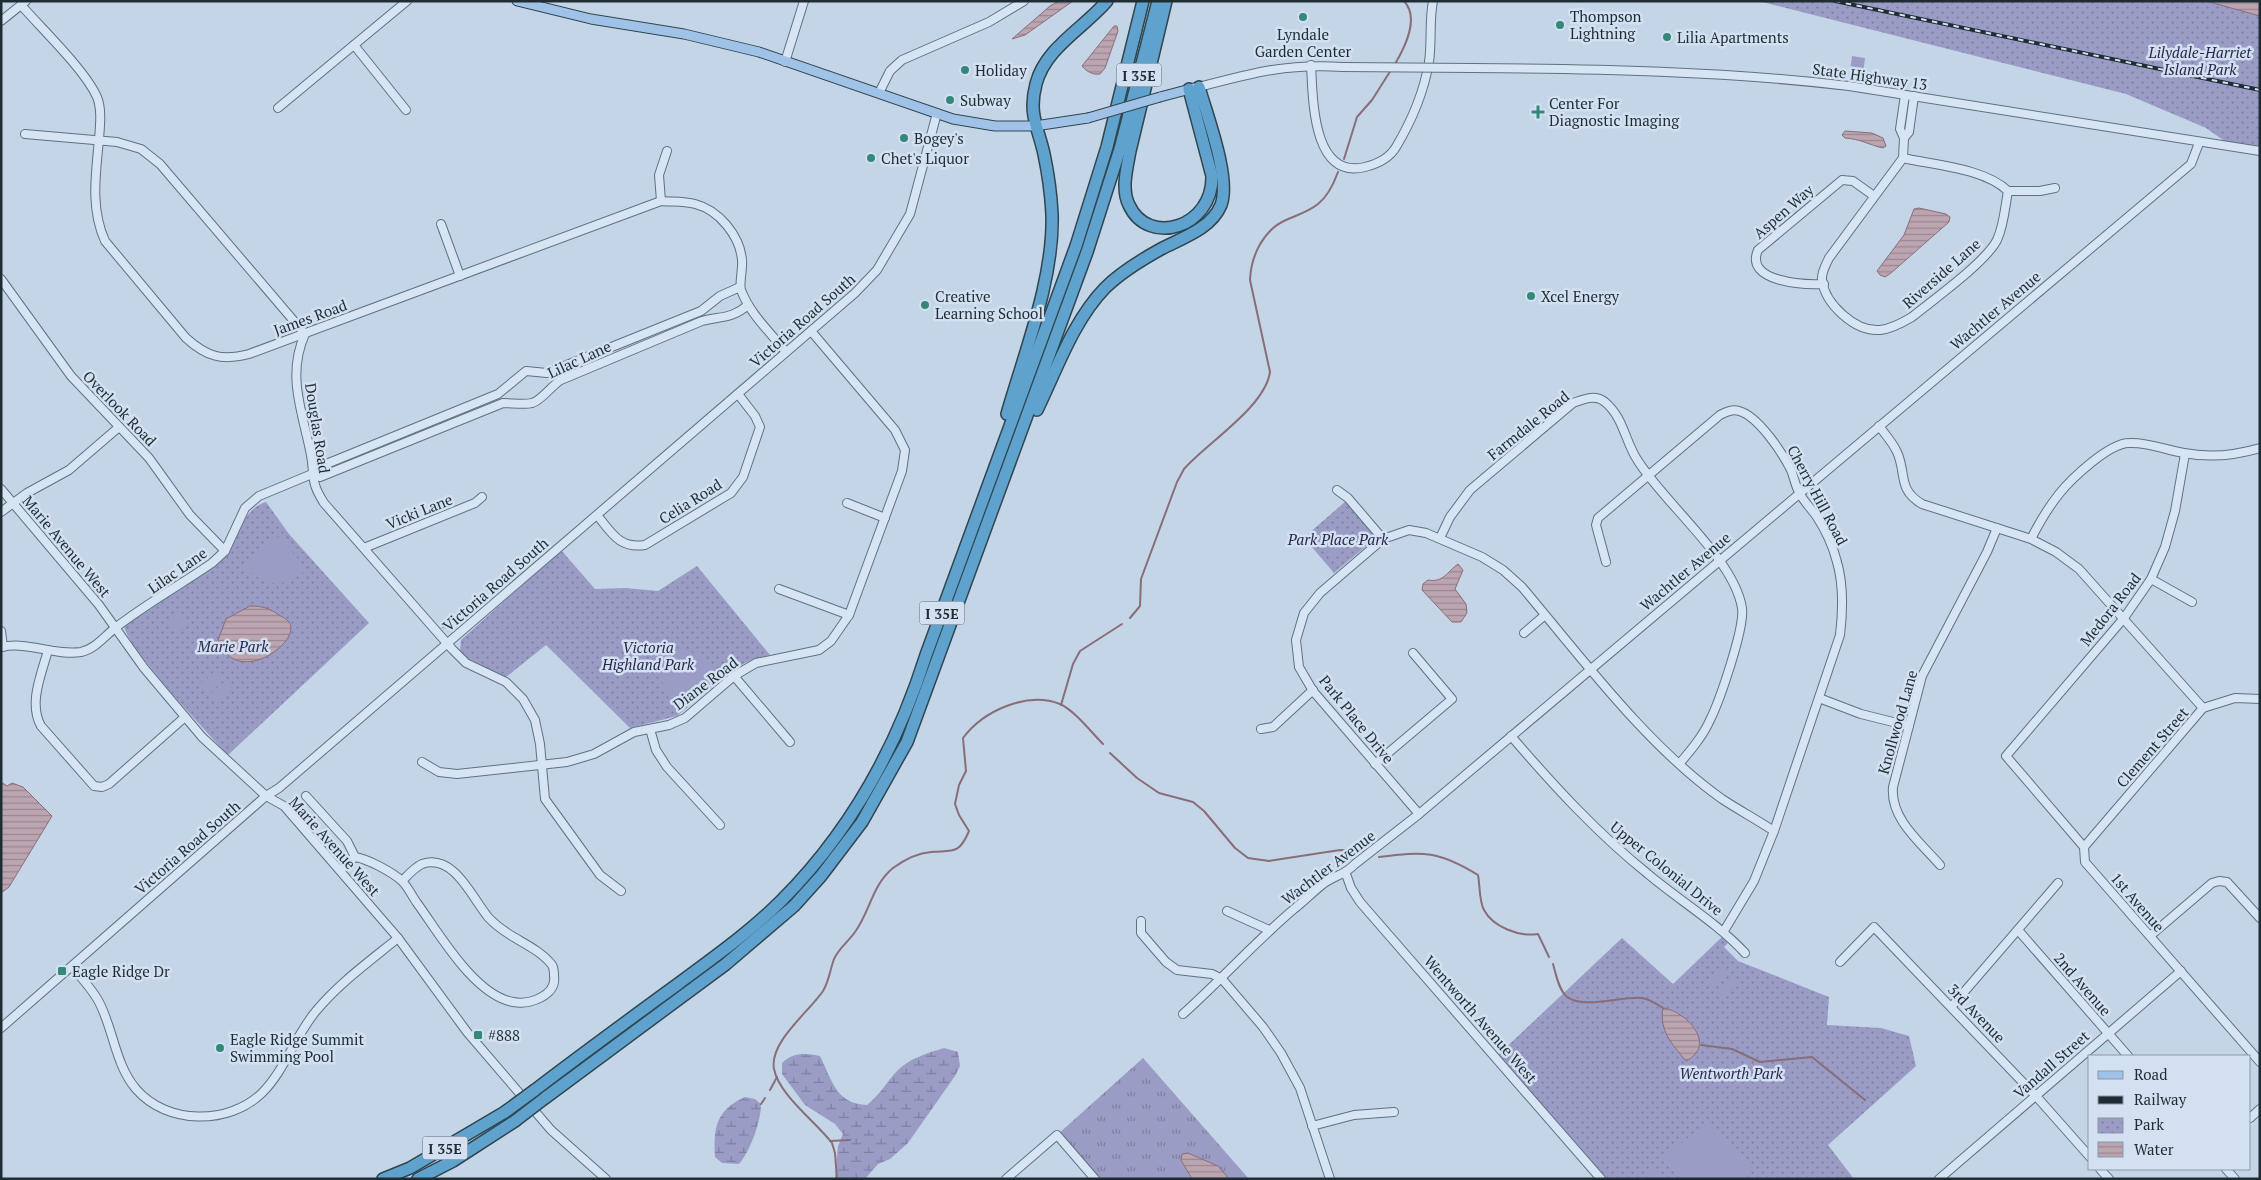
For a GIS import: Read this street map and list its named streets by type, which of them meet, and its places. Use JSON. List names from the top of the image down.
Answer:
{
  "streets": {
    "highway": ["I 35E"],
    "street": [
      "State Highway 13",
      "Aspen Way",
      "Riverside Lane",
      "Wachtler Avenue",
      "James Road",
      "Victoria Road South",
      "Lilac Lane",
      "Overlook Road",
      "Farmdale Road",
      "Douglas Road",
      "Cherry Hill Road",
      "Celia Road",
      "Vicki Lane",
      "Marie Avenue West",
      "Medora Road",
      "Diane Road",
      "Park Place Drive",
      "Knollwood Lane",
      "Clement Street",
      "Upper Colonial Drive",
      "1st Avenue",
      "2nd Avenue",
      "3rd Avenue",
      "Wentworth Avenue West",
      "Vandall Street"
    ]
  },
  "crossings": [
    ["State Highway 13", "Wachtler Avenue"],
    ["Aspen Way", "Riverside Lane"],
    ["Wachtler Avenue", "Farmdale Road"],
    ["Wachtler Avenue", "Cherry Hill Road"],
    ["Wachtler Avenue", "Park Place Drive"],
    ["Wachtler Avenue", "Upper Colonial Drive"],
    ["Wachtler Avenue", "Wentworth Avenue West"],
    ["James Road", "Douglas Road"],
    ["Victoria Road South", "Douglas Road"],
    ["Victoria Road South", "Celia Road"],
    ["Victoria Road South", "Marie Avenue West"],
    ["Victoria Road South", "Diane Road"],
    ["Lilac Lane", "Overlook Road"],
    ["Lilac Lane", "Douglas Road"],
    ["Lilac Lane", "Marie Avenue West"],
    ["Farmdale Road", "Cherry Hill Road"],
    ["Farmdale Road", "Park Place Drive"],
    ["Douglas Road", "Vicki Lane"],
    ["Douglas Road", "Diane Road"],
    ["Cherry Hill Road", "Park Place Drive"],
    ["Cherry Hill Road", "Upper Colonial Drive"],
    ["Medora Road", "1st Avenue"],
    ["Clement Street", "1st Avenue"],
    ["1st Avenue", "Vandall Street"],
    ["2nd Avenue", "Vandall Street"],
    ["3rd Avenue", "Vandall Street"]
  ],
  "parks": [
    "Lilydale-Harriet Island Park",
    "Park Place Park",
    "Marie Park",
    "Victoria Highland Park",
    "Wentworth Park"
  ],
  "places": {
    "other": [
      "Lyndale Garden Center",
      "Thompson Lightning",
      "Lilia Apartments",
      "Holiday",
      "Subway",
      "Bogey's",
      "Chet's Liquor",
      "Xcel Energy",
      "Creative Learning School",
      "Eagle Ridge Summit Swimming Pool"
    ],
    "health": ["Center For Diagnostic Imaging"],
    "transit": ["Eagle Ridge Dr", "#888"]
  },
  "legend": [
    "Road",
    "Railway",
    "Park",
    "Water"
  ]
}
